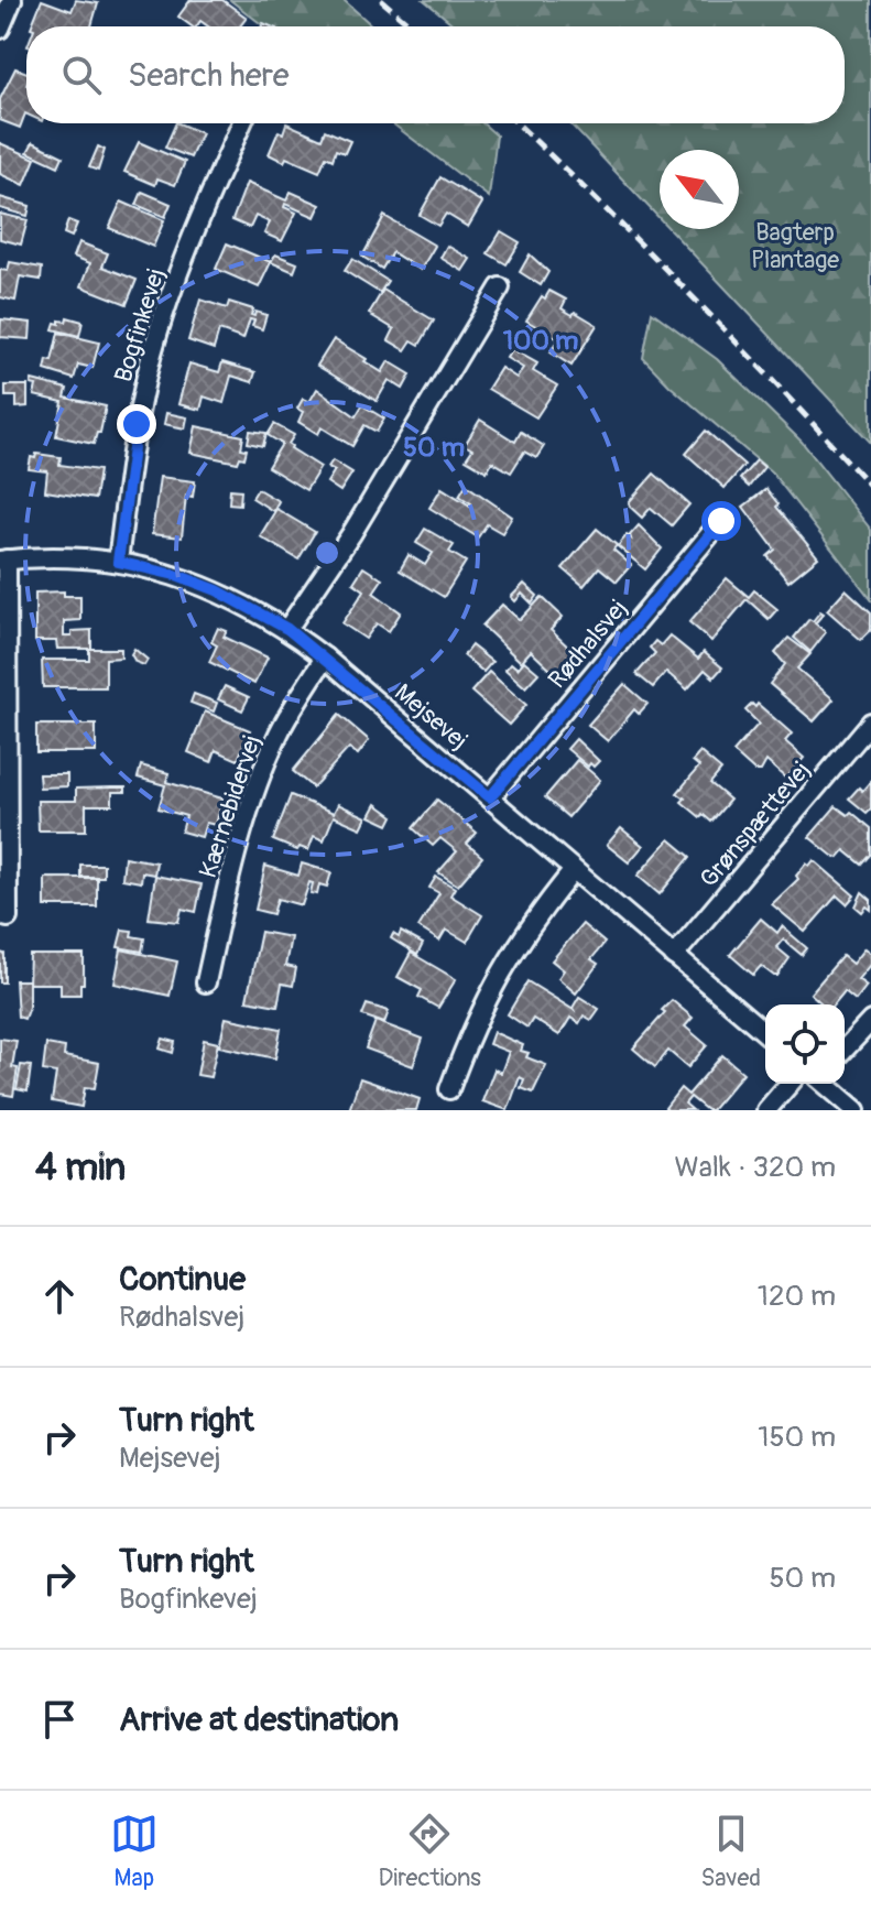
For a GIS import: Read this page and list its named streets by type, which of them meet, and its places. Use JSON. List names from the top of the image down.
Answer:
{
  "streets": {
    "street": [
      "Bogfinkevej",
      "Rødhalsvej",
      "Mejsevej",
      "Kærnebidervej",
      "Grønspættevej"
    ]
  },
  "crossings": [
    ["Bogfinkevej", "Mejsevej"],
    ["Rødhalsvej", "Mejsevej"],
    ["Mejsevej", "Kærnebidervej"],
    ["Mejsevej", "Grønspættevej"]
  ],
  "parks": ["Bagterp Plantage"],
  "north": "top left",
  "page": {
    "search": "Search here",
    "heading": ["4 min", "Walk · 320 m"],
    "list": [
      ["Continue", "Rødhalsvej", "120 m"],
      ["Turn right", "Mejsevej", "150 m"],
      ["Turn right", "Bogfinkevej", "50 m"],
      "Arrive at destination"
    ],
    "nav": ["Map", "Directions", "Saved"]
  },
  "rings": ["100 m", "50 m"]
}
